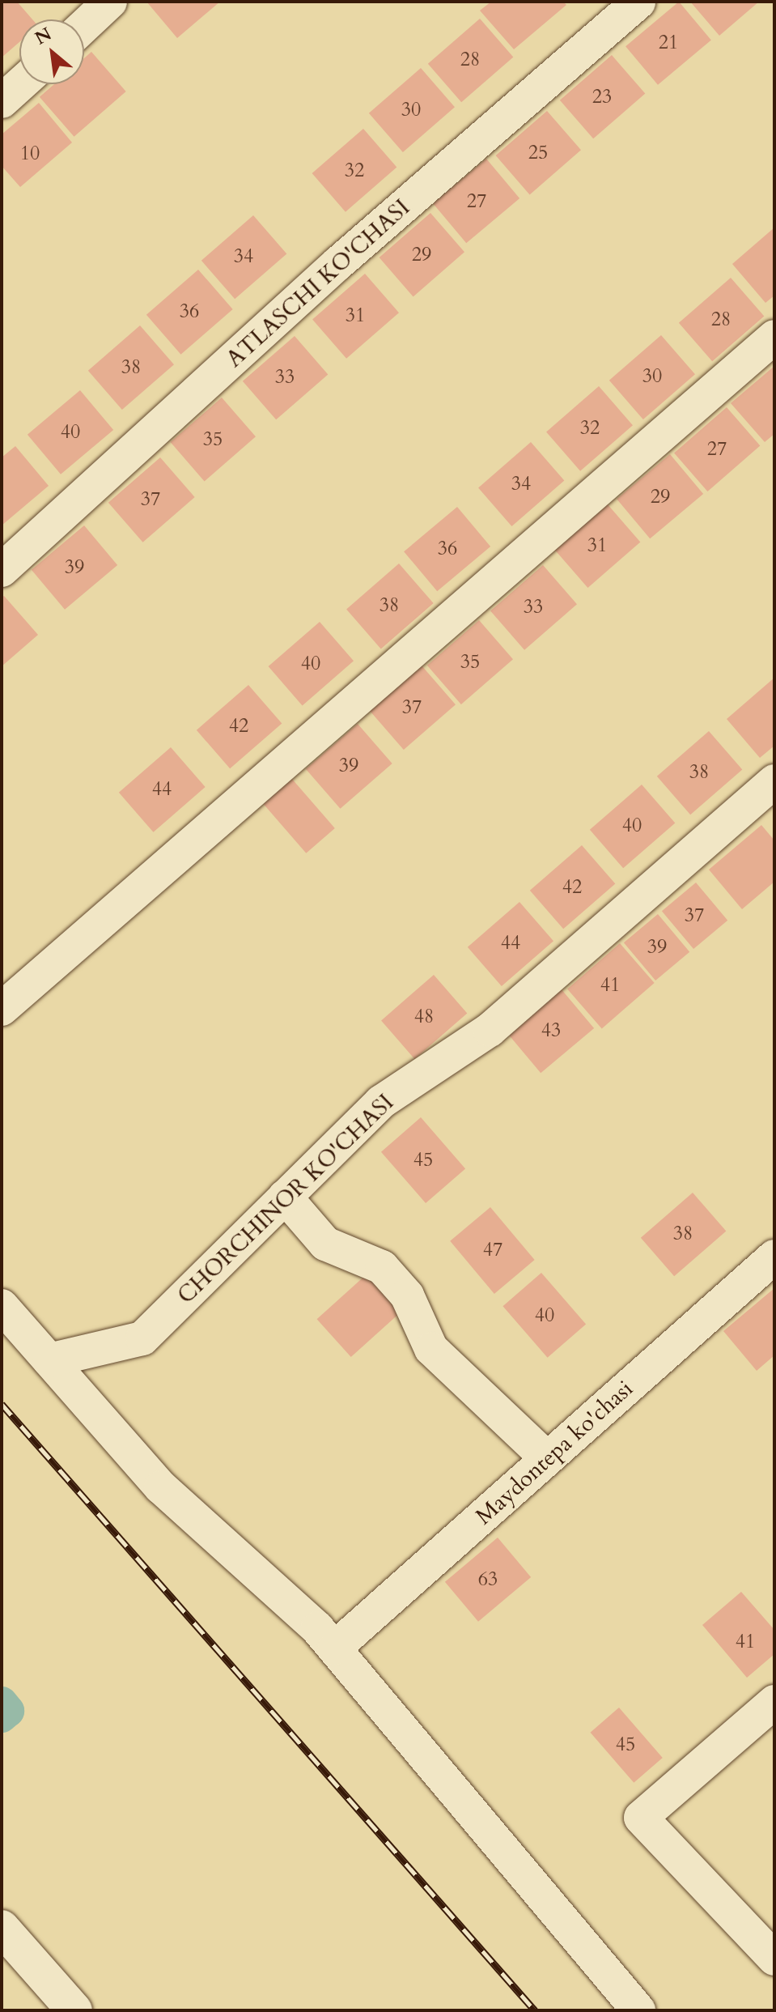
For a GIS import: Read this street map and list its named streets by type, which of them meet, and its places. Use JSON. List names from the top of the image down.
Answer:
{
  "streets": {
    "street": ["ATLASCHI KO'CHASI", "CHORCHINOR KO'CHASI", "Maydontepa ko'chasi"]
  },
  "house_numbers": [
    "21",
    "28",
    "23",
    "30",
    "25",
    "10",
    "32",
    "27",
    "29",
    "34",
    "36",
    "31",
    "28",
    "38",
    "30",
    "33",
    "32",
    "40",
    "35",
    "27",
    "34",
    "29",
    "37",
    "31",
    "36",
    "39",
    "38",
    "33",
    "35",
    "40",
    "37",
    "42",
    "39",
    "38",
    "44",
    "40",
    "42",
    "37",
    "44",
    "39",
    "41",
    "48",
    "43",
    "45",
    "38",
    "47",
    "40",
    "63",
    "41",
    "45"
  ],
  "north": "top left"
}
